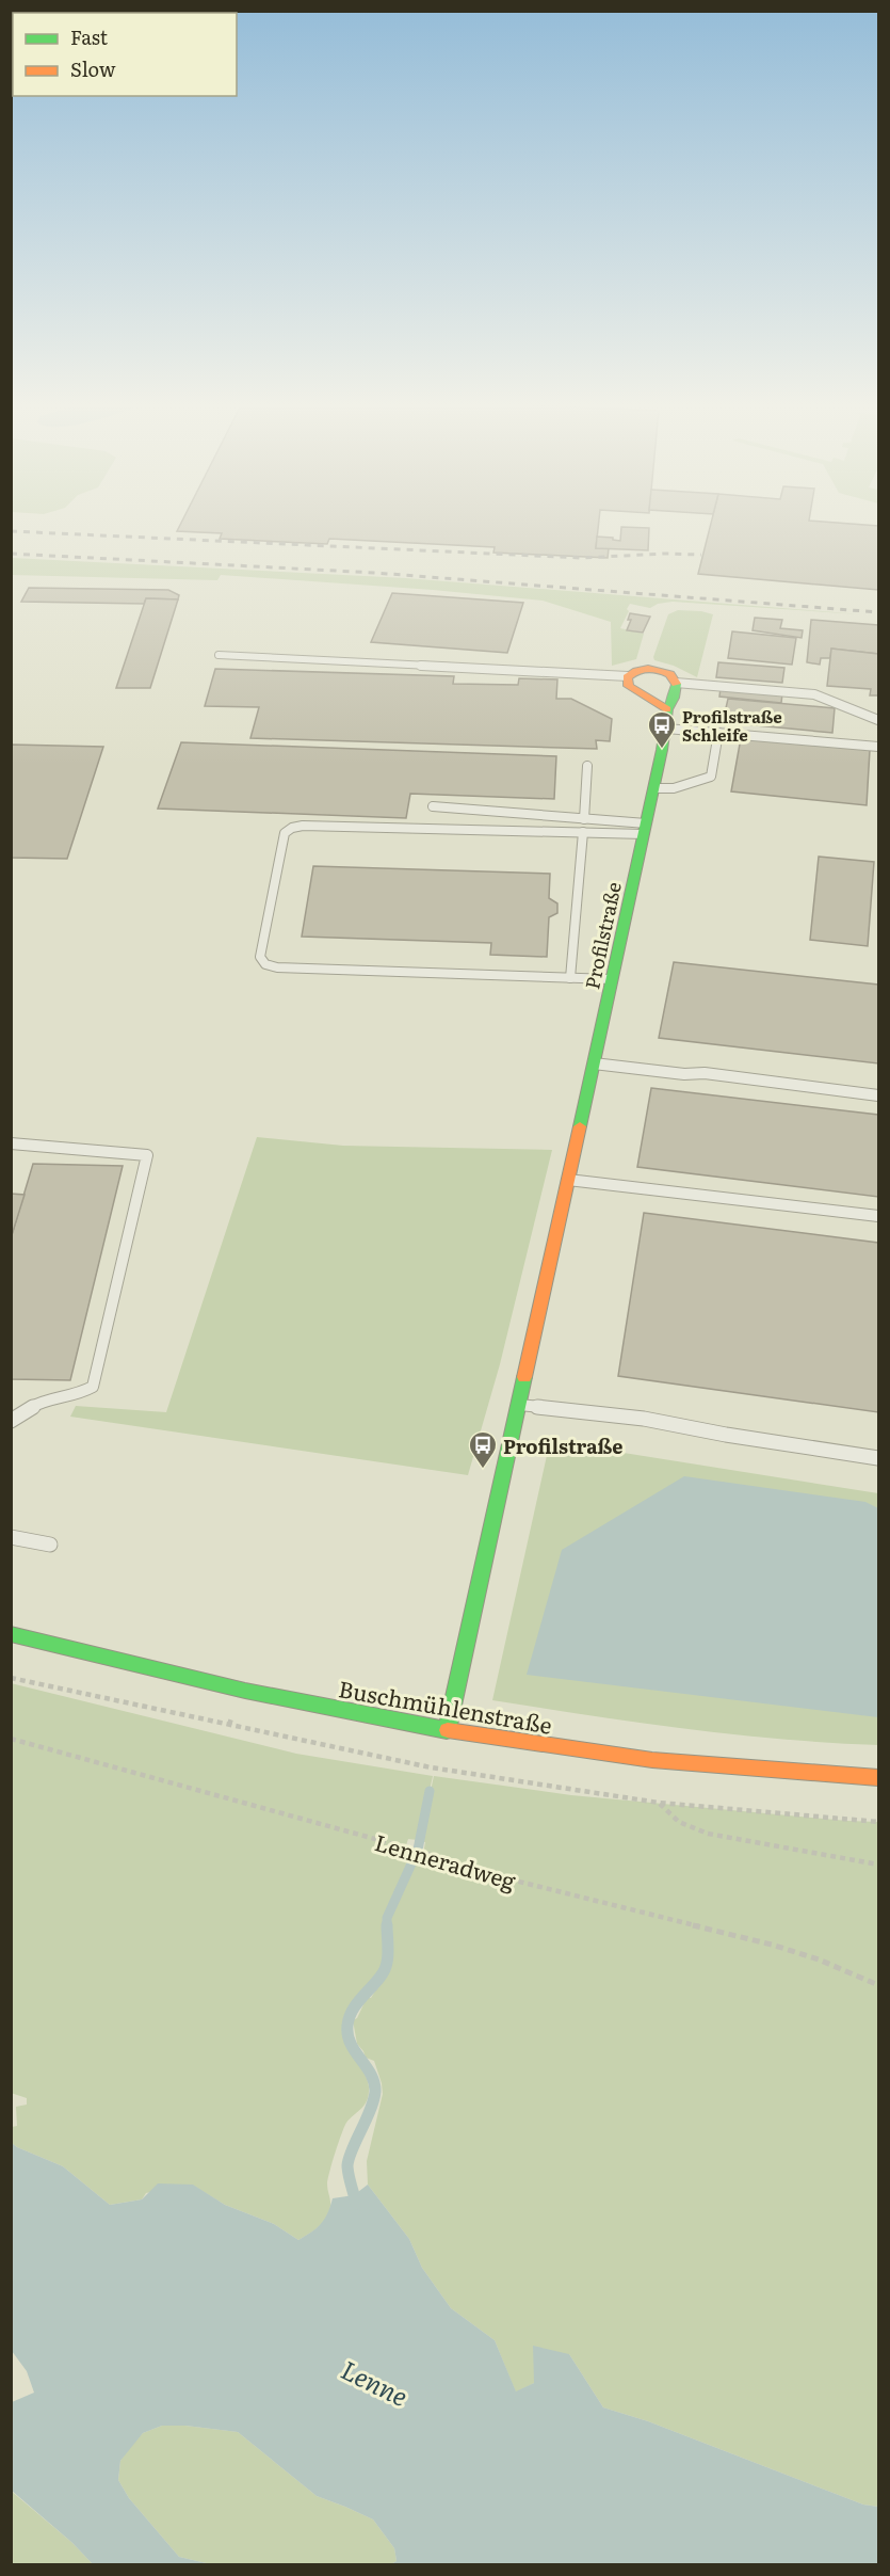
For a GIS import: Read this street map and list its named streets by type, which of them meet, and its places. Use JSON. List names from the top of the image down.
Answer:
{
  "streets": {
    "street": ["Profilstraße", "Buschmühlenstraße"],
    "path": ["Lenneradweg"]
  },
  "crossings": [
    ["Profilstraße", "Buschmühlenstraße"]
  ],
  "water": ["Lenne"],
  "places": {
    "bus stop": ["Profilstraße Schleife", "Profilstraße"]
  },
  "legend": ["Fast", "Slow"]
}
